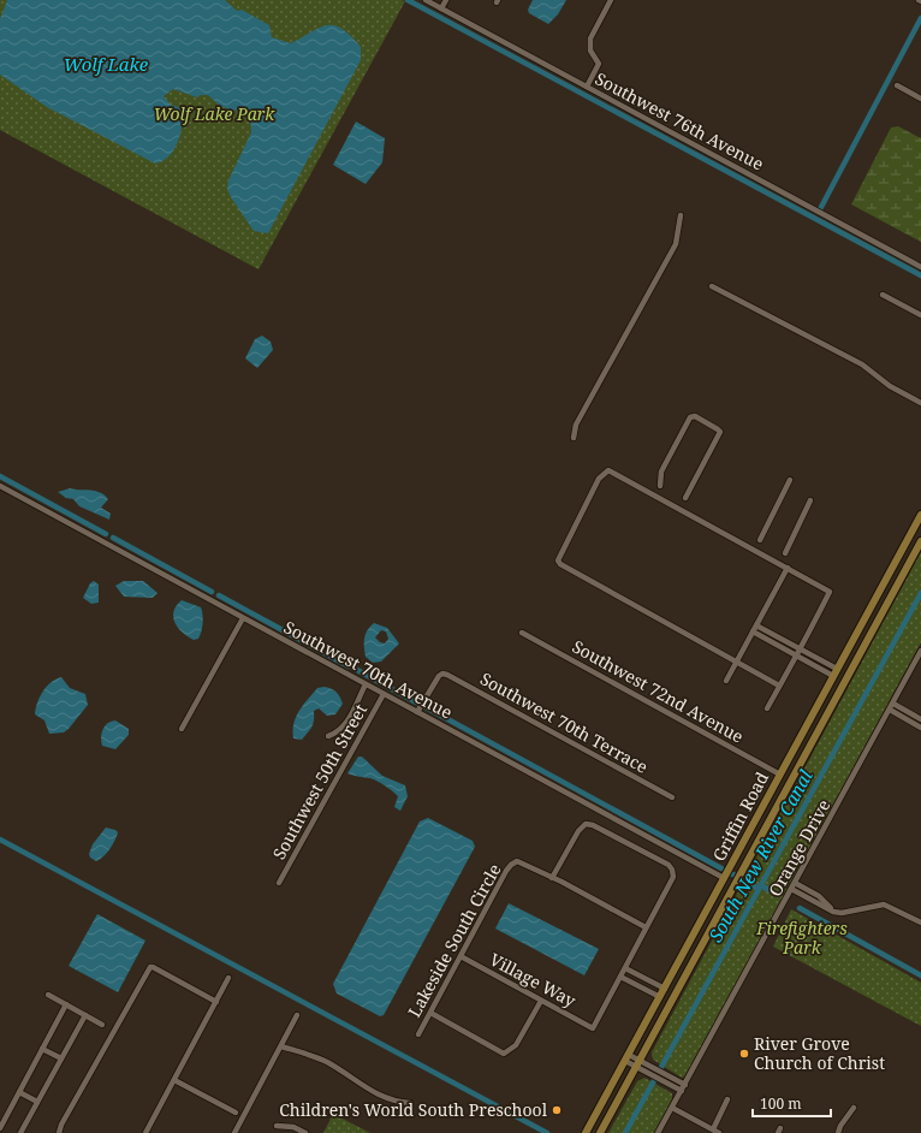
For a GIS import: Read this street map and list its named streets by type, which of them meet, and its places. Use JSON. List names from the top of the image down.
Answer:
{
  "streets": {
    "main road": ["Griffin Road"],
    "street": [
      "Southwest 76th Avenue",
      "Southwest 70th Avenue",
      "Southwest 72nd Avenue",
      "Southwest 70th Terrace",
      "Southwest 50th Street",
      "Orange Drive",
      "Lakeside South Circle",
      "Village Way"
    ]
  },
  "crossings": [
    ["Southwest 70th Avenue", "Southwest 70th Terrace"],
    ["Southwest 70th Avenue", "Southwest 50th Street"],
    ["Southwest 70th Avenue", "Griffin Road"],
    ["Southwest 72nd Avenue", "Griffin Road"],
    ["Lakeside South Circle", "Village Way"]
  ],
  "water": ["Wolf Lake", "South New River Canal"],
  "parks": ["Wolf Lake Park", "Firefighters Park"],
  "places": ["River Grove Church of Christ", "Children's World South Preschool"],
  "scale_bar": "100 m"
}
